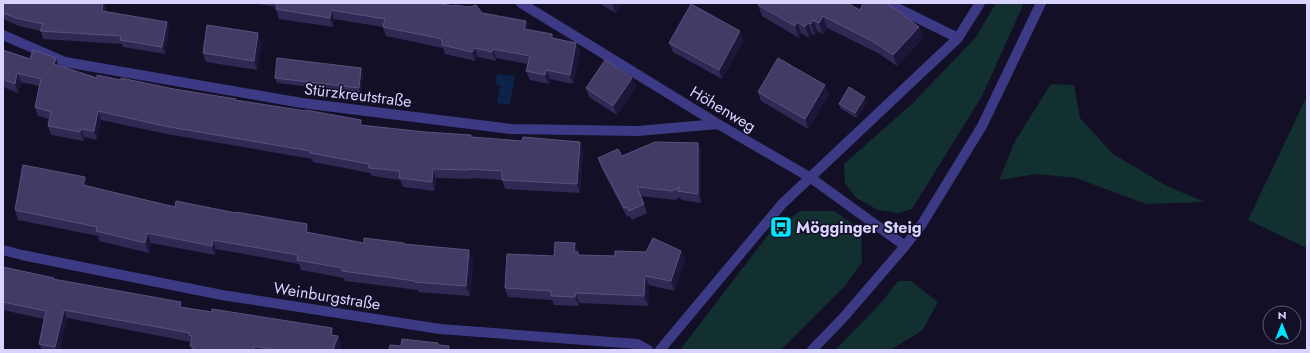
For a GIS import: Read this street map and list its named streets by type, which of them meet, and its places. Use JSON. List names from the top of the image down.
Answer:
{
  "streets": {
    "street": ["Stürzkreutstraße", "Höhenweg", "Weinburgstraße"]
  },
  "crossings": [
    ["Stürzkreutstraße", "Höhenweg"]
  ],
  "places": {
    "bus stop": ["Mögginger Steig"]
  },
  "north": "top"
}
